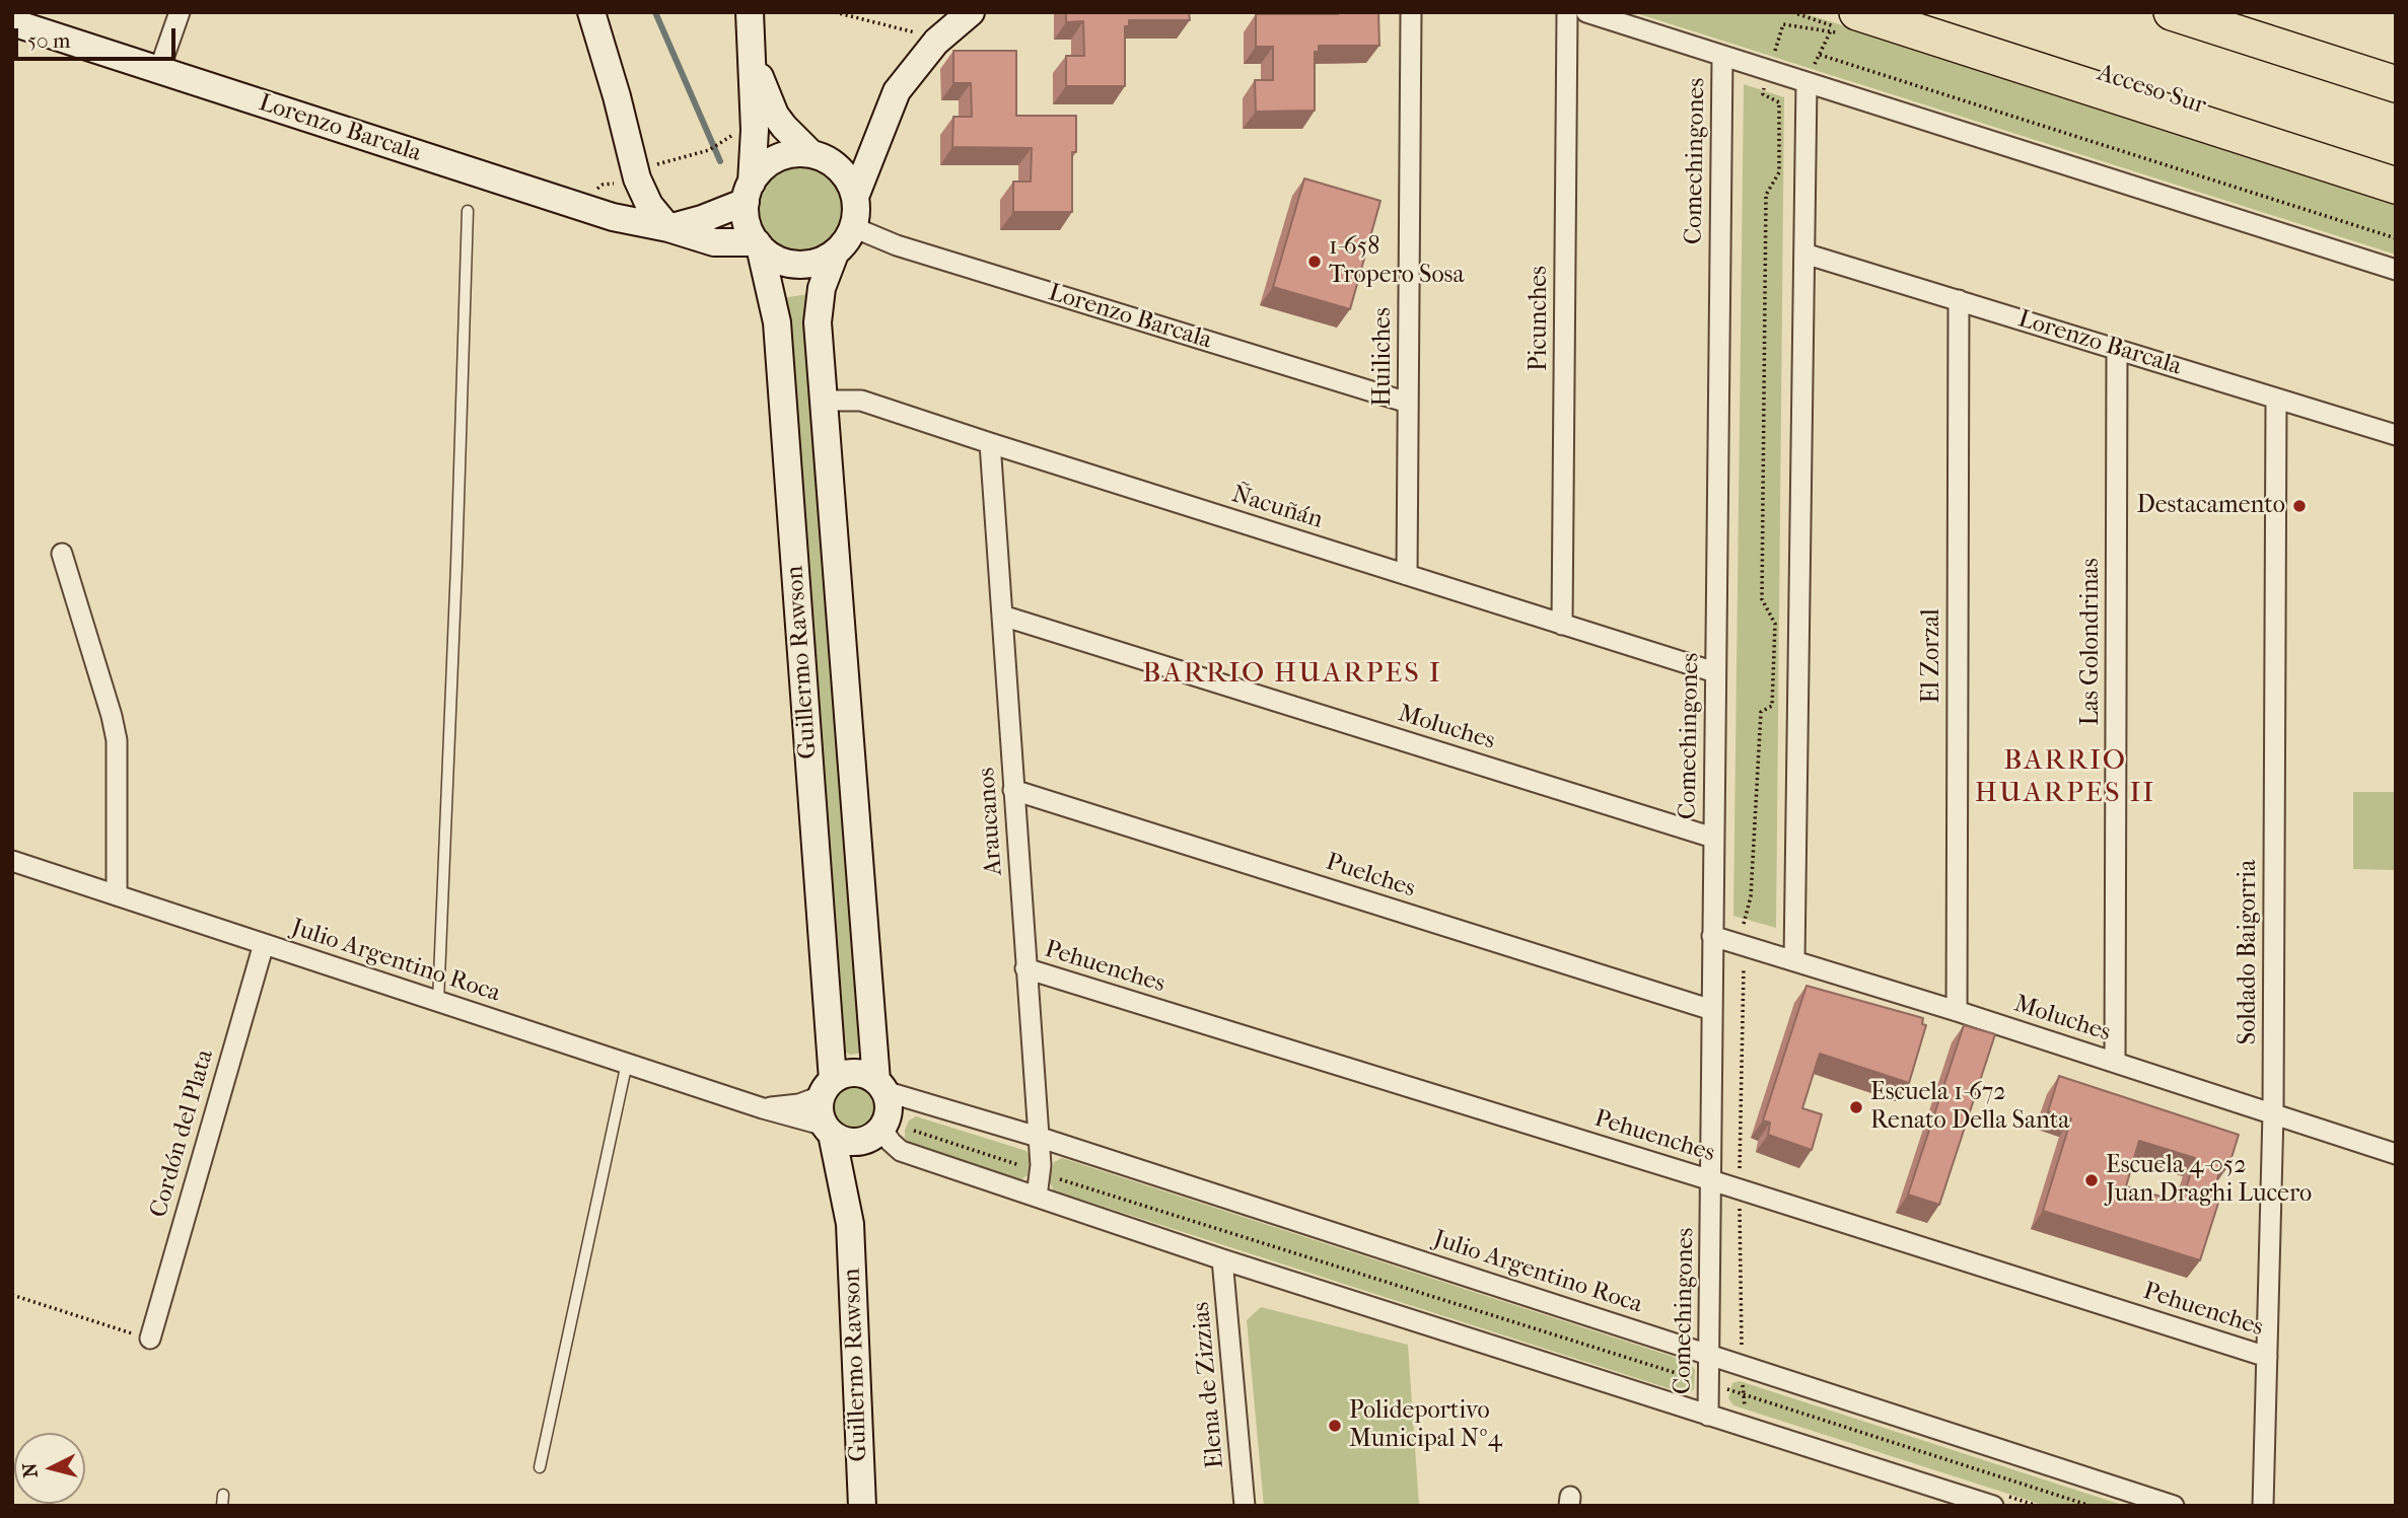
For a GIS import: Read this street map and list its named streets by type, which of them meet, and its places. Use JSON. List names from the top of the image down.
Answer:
{
  "streets": {
    "highway": ["Acceso Sur"],
    "main road": ["Lorenzo Barcala", "Guillermo Rawson"],
    "street": [
      "Comechingones",
      "Picunches",
      "Huiliches",
      "Ñacuñán",
      "Las Golondrinas",
      "El Zorzal",
      "Moluches",
      "Araucanos",
      "Puelches",
      "Soldado Baigorria",
      "Julio Argentino Roca",
      "Pehuenches",
      "Cordón del Plata",
      "Elena de Zizzias"
    ]
  },
  "crossings": [
    ["Lorenzo Barcala", "Huiliches"],
    ["Lorenzo Barcala", "Las Golondrinas"],
    ["Lorenzo Barcala", "El Zorzal"],
    ["Lorenzo Barcala", "Guillermo Rawson"],
    ["Lorenzo Barcala", "Soldado Baigorria"],
    ["Comechingones", "Ñacuñán"],
    ["Comechingones", "Moluches"],
    ["Comechingones", "Puelches"],
    ["Comechingones", "Julio Argentino Roca"],
    ["Comechingones", "Pehuenches"],
    ["Picunches", "Ñacuñán"],
    ["Huiliches", "Ñacuñán"],
    ["Ñacuñán", "Guillermo Rawson"],
    ["Ñacuñán", "Araucanos"],
    ["Las Golondrinas", "Moluches"],
    ["El Zorzal", "Moluches"],
    ["Guillermo Rawson", "Julio Argentino Roca"],
    ["Moluches", "Araucanos"],
    ["Moluches", "Soldado Baigorria"],
    ["Araucanos", "Puelches"],
    ["Araucanos", "Julio Argentino Roca"],
    ["Araucanos", "Pehuenches"],
    ["Soldado Baigorria", "Pehuenches"],
    ["Julio Argentino Roca", "Cordón del Plata"]
  ],
  "districts": ["BARRIO HUARPES I", "BARRIO HUARPES II"],
  "places": [
    "1-658 Tropero Sosa",
    "Destacamento",
    "Escuela 1-672 Renato Della Santa",
    "Escuela 4-052 Juan Draghi Lucero",
    "Polideportivo Municipal Nº4"
  ],
  "scale_bar": "50 m",
  "north": "left"
}
